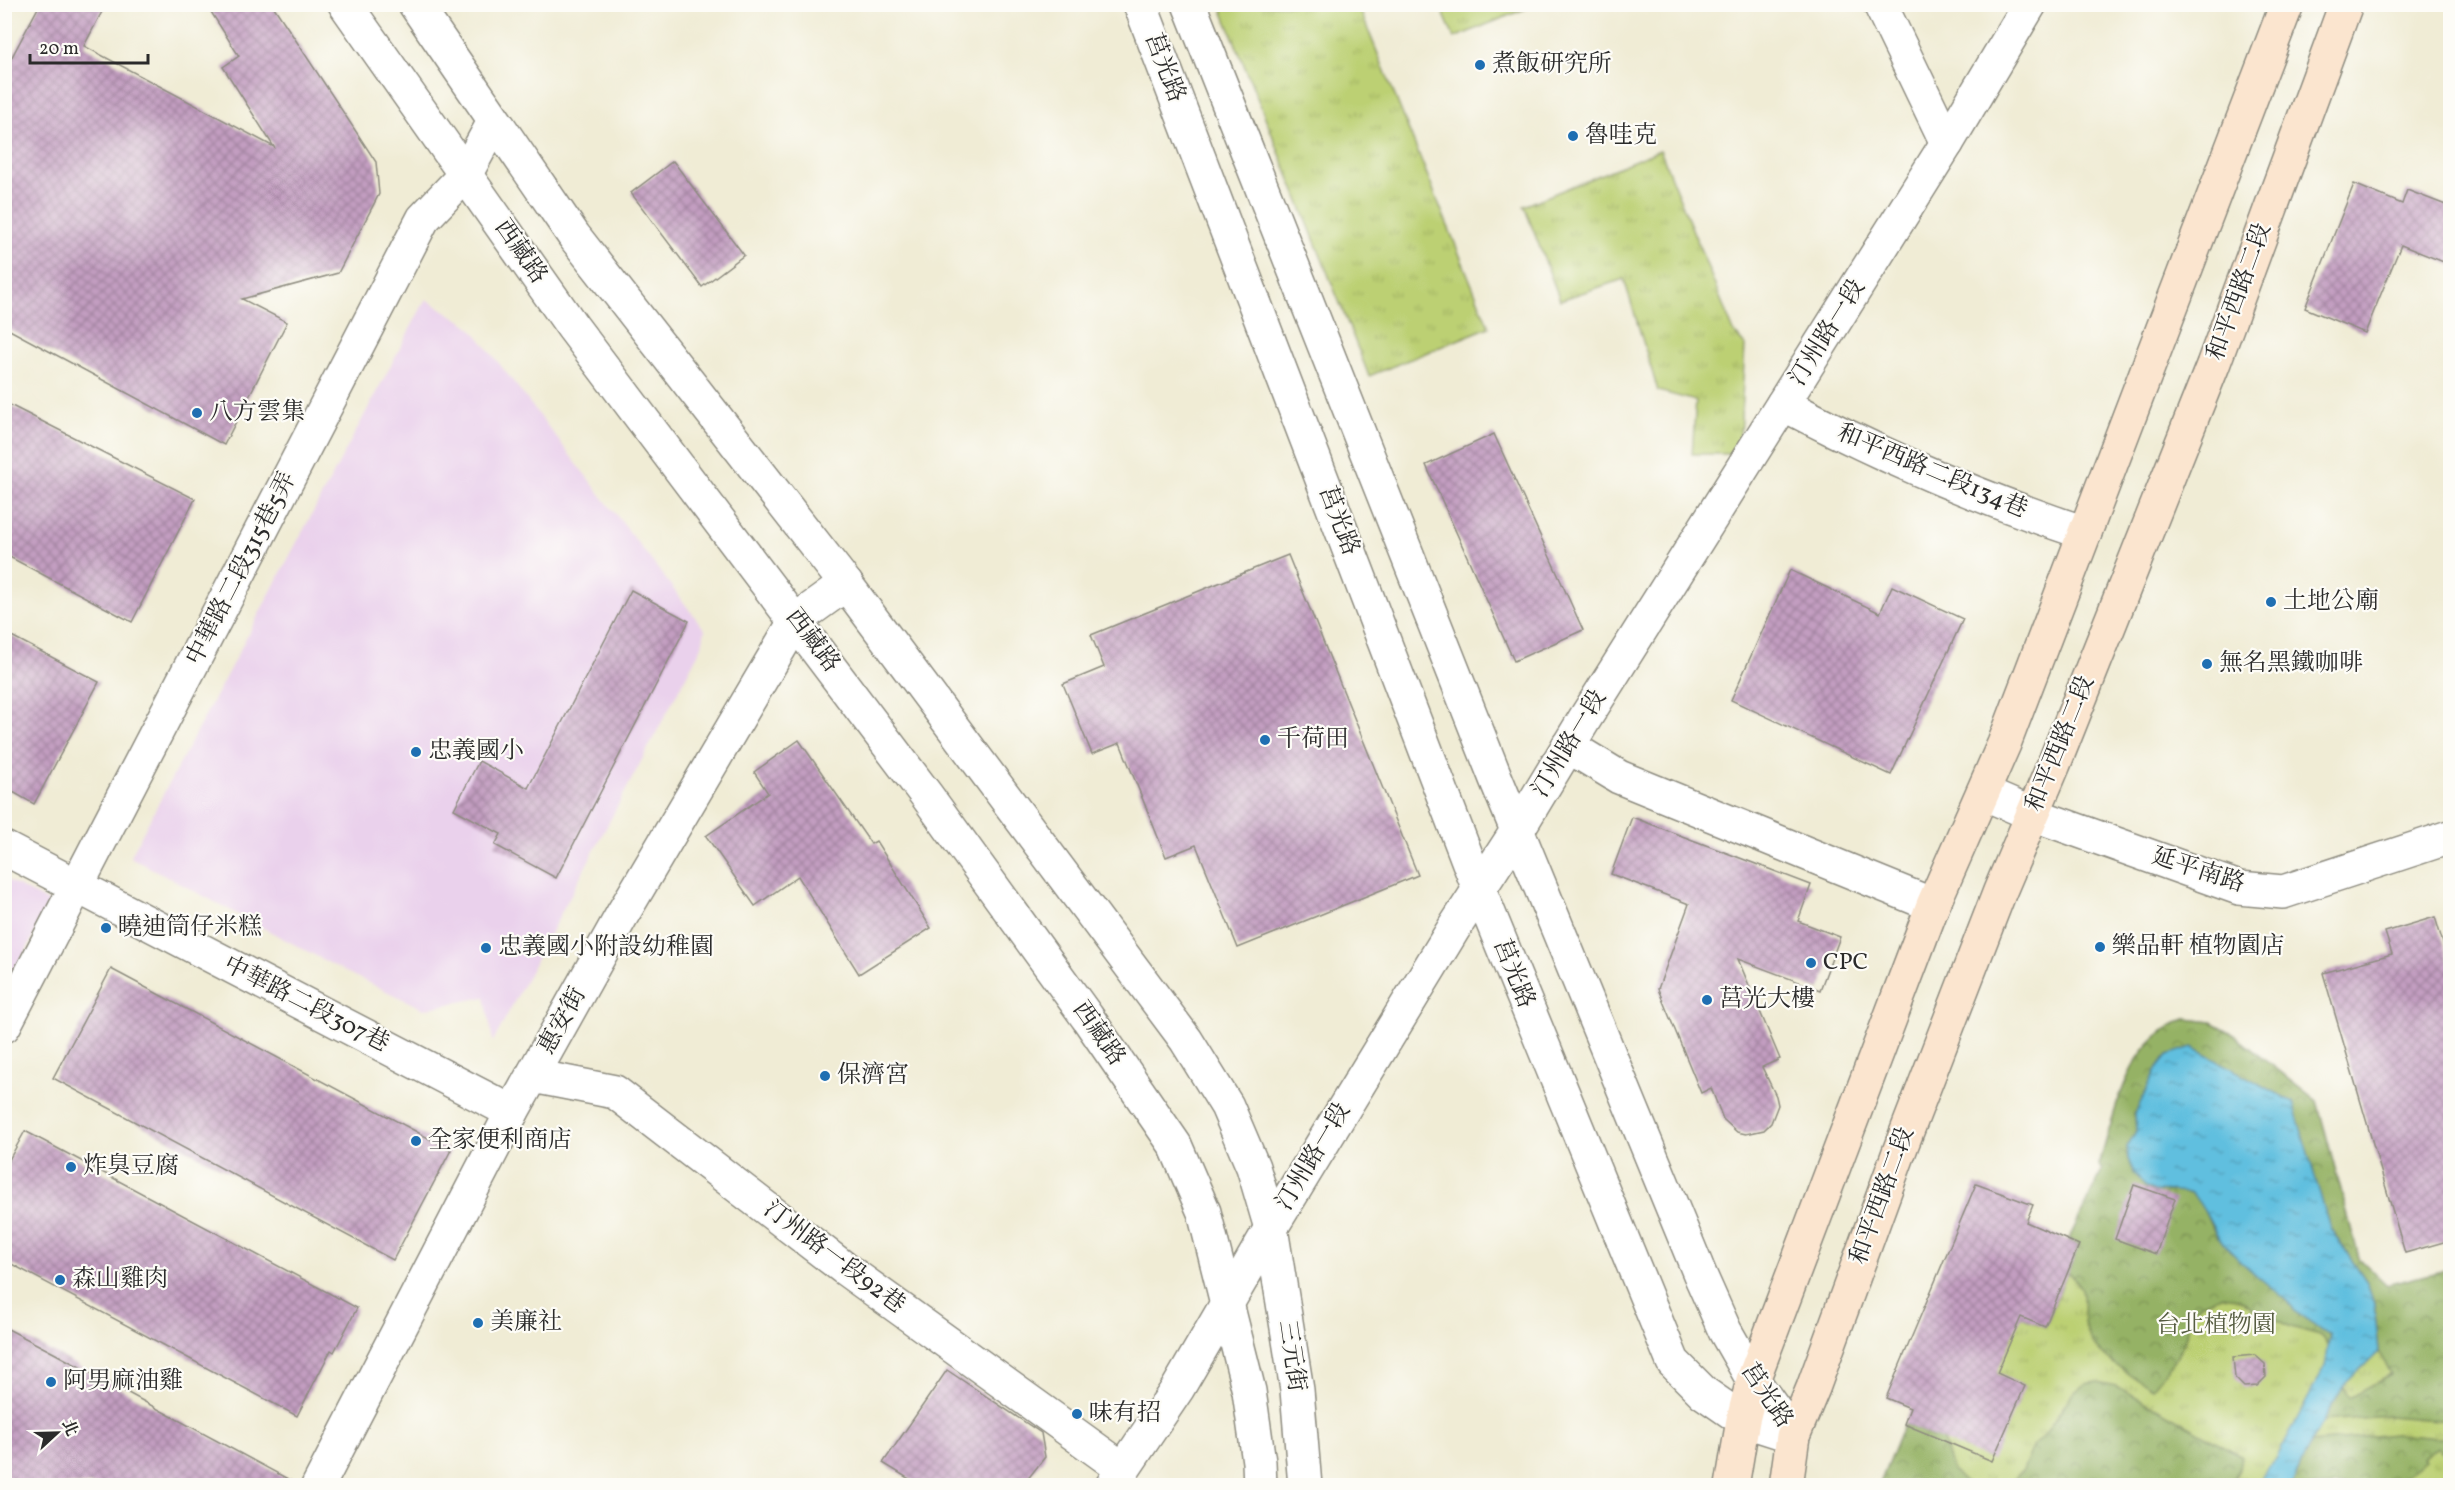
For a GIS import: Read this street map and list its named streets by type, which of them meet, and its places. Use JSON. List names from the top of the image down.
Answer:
{
  "streets": {
    "main road": ["和平西路二段"],
    "street": [
      "莒光路",
      "西藏路",
      "汀州路一段",
      "和平西路二段134巷",
      "中華路二段315巷5弄",
      "延平南路",
      "中華路二段307巷",
      "惠安街",
      "汀州路一段92巷",
      "三元街"
    ]
  },
  "crossings": [
    ["莒光路", "和平西路二段"],
    ["莒光路", "汀州路一段"],
    ["西藏路", "汀州路一段"],
    ["西藏路", "中華路二段315巷5弄"],
    ["西藏路", "惠安街"],
    ["西藏路", "三元街"],
    ["和平西路二段", "延平南路"],
    ["汀州路一段", "和平西路二段134巷"],
    ["汀州路一段", "汀州路一段92巷"],
    ["汀州路一段", "三元街"],
    ["中華路二段315巷5弄", "中華路二段307巷"],
    ["中華路二段307巷", "惠安街"],
    ["惠安街", "汀州路一段92巷"]
  ],
  "parks": ["台北植物園"],
  "places": [
    "煮飯研究所",
    "魯哇克",
    "八方雲集",
    "土地公廟",
    "無名黑鐵咖啡",
    "千荷田",
    "忠義國小",
    "曉迪筒仔米糕",
    "樂品軒 植物園店",
    "忠義國小附設幼稚園",
    "CPC",
    "莒光大樓",
    "保濟宮",
    "全家便利商店",
    "炸臭豆腐",
    "森山雞肉",
    "美廉社",
    "阿男麻油雞",
    "味有招"
  ],
  "scale_bar": "20 m",
  "north": "right"
}
